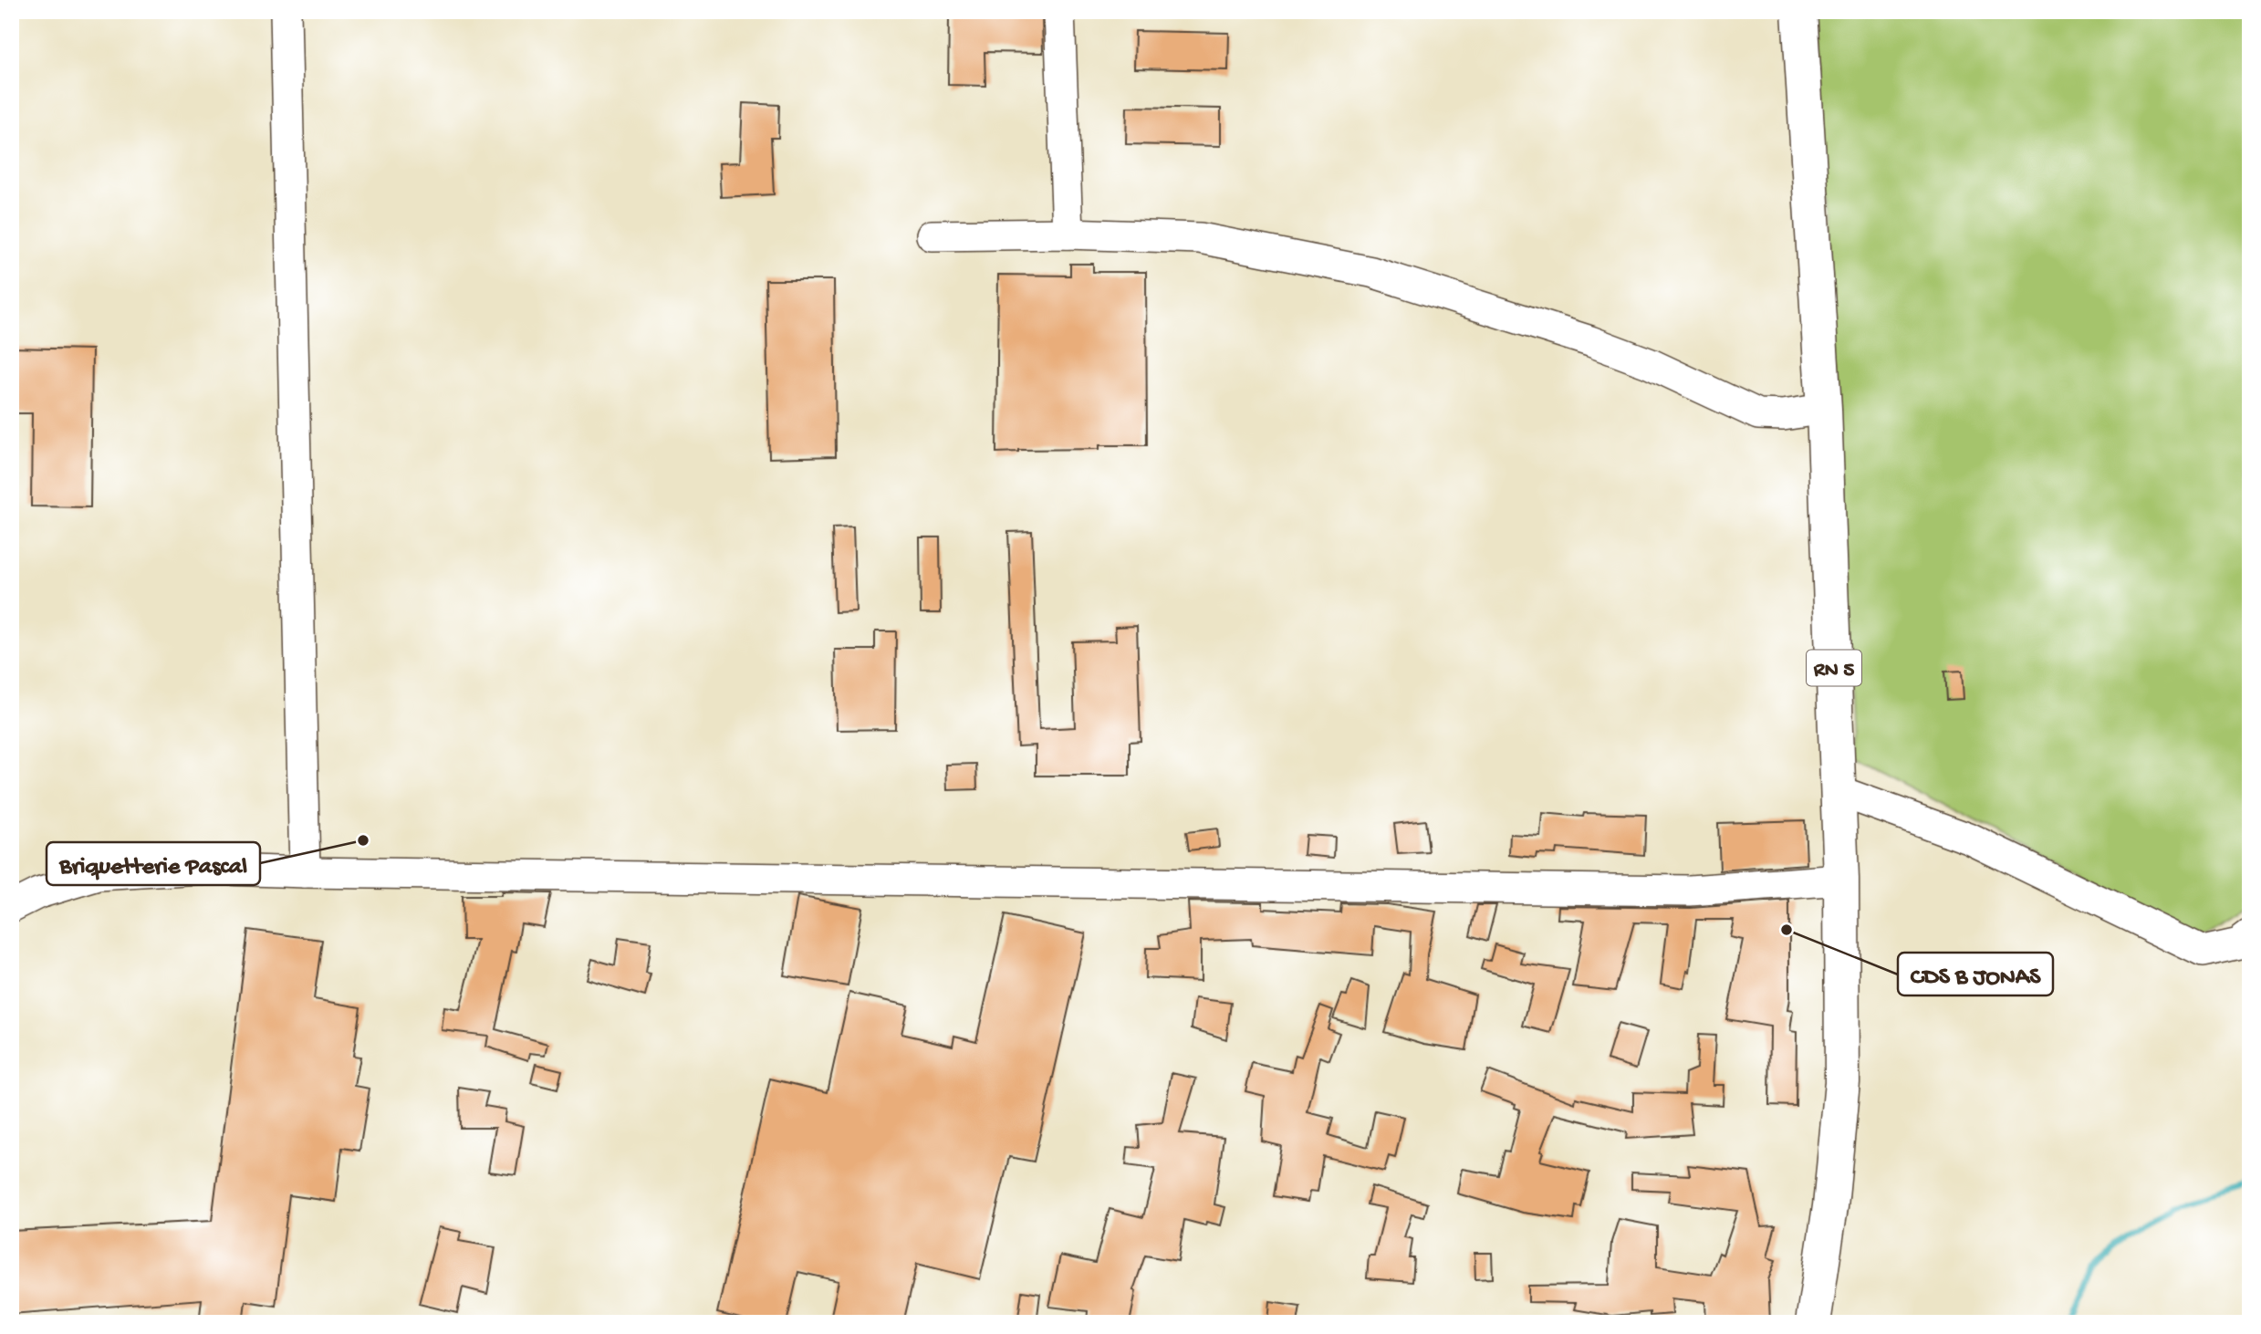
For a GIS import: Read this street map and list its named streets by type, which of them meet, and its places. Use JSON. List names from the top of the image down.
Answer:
{
  "streets": {
    "main road": ["RN 5"]
  },
  "places": ["Briquetterie Pascal", "CDS B JONAS"]
}
